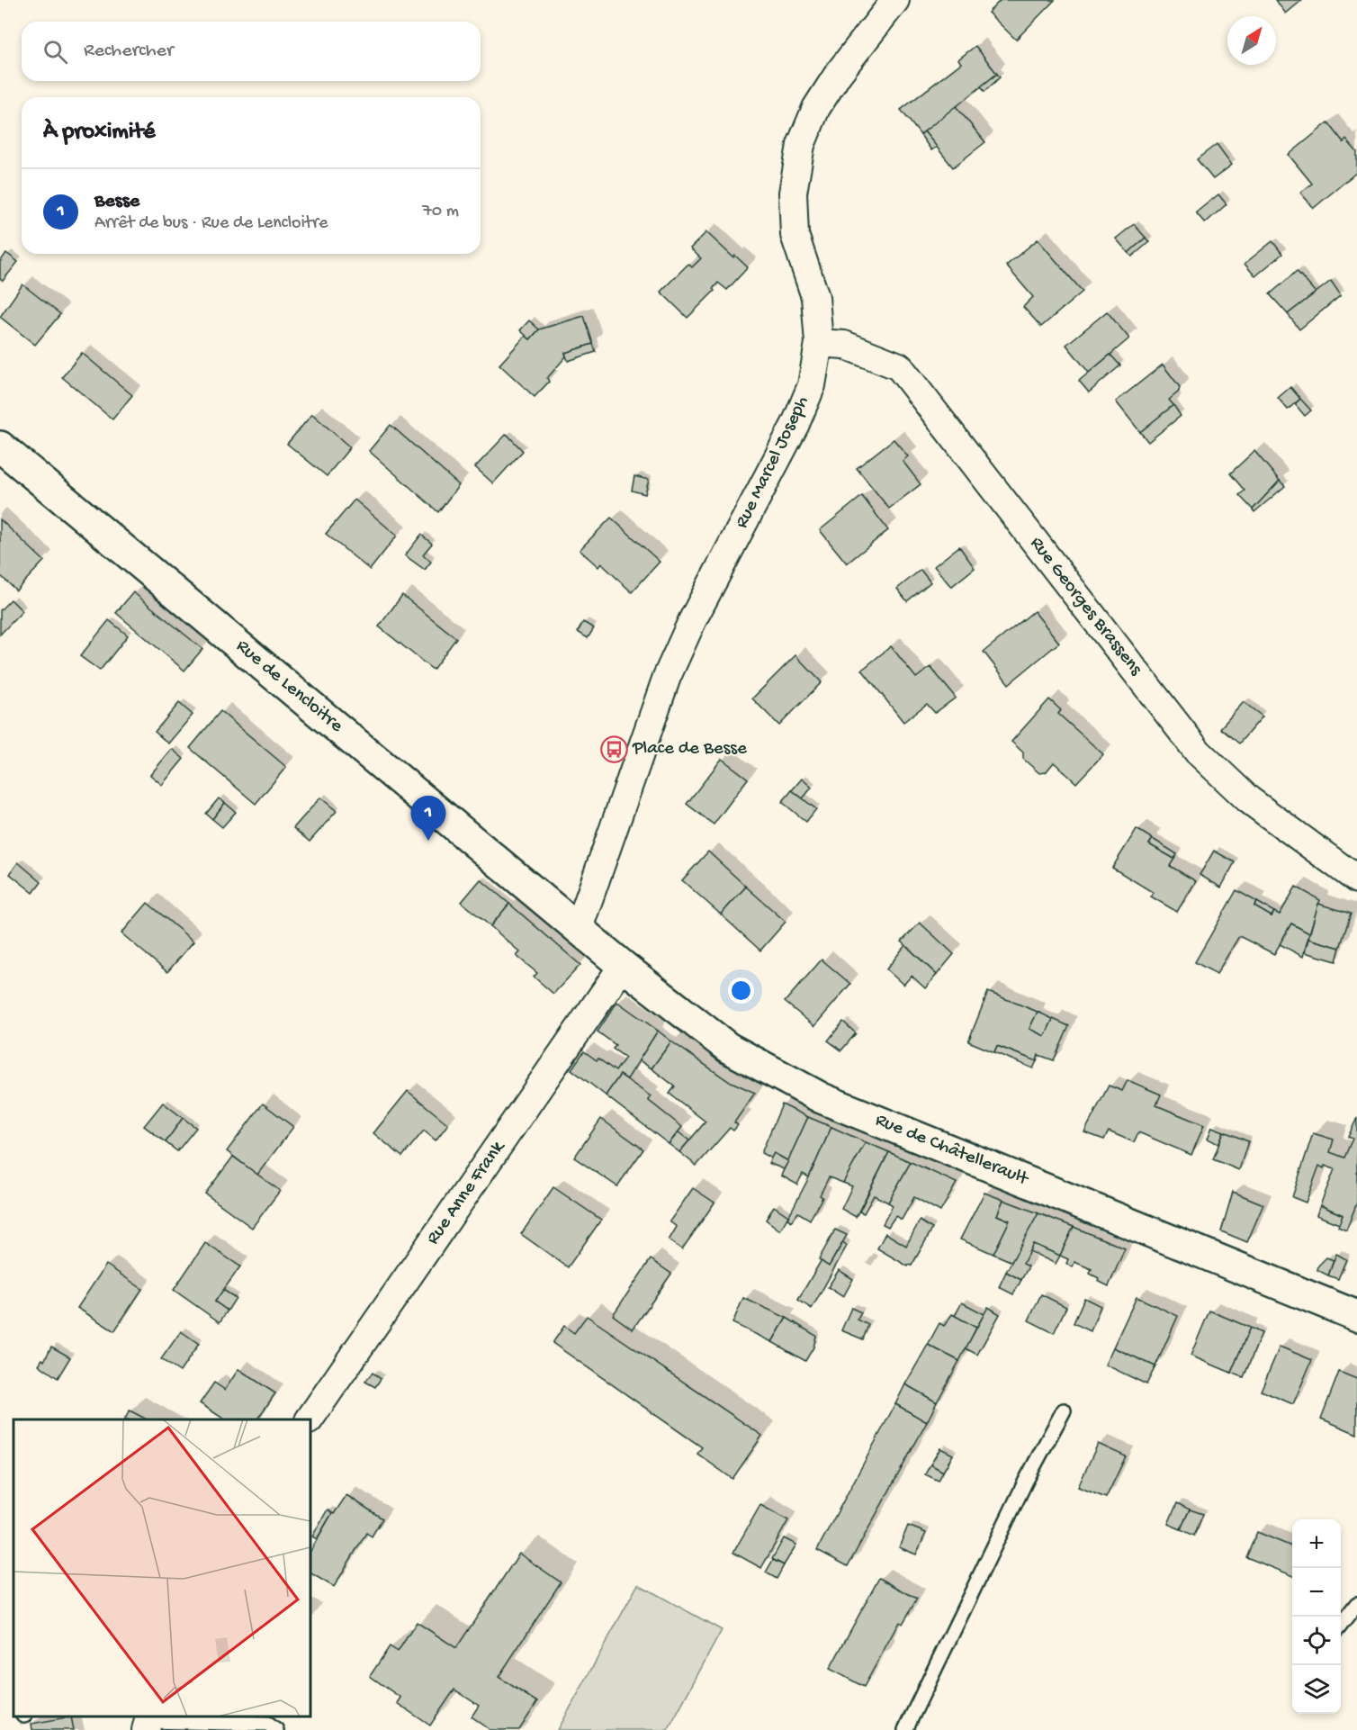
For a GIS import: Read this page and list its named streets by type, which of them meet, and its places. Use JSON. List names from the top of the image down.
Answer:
{
  "streets": {
    "main road": ["Rue de Lencloitre", "Rue de Châtellerault"],
    "street": ["Rue Marcel Joseph", "Rue Georges Brassens", "Rue Anne Frank"]
  },
  "crossings": [
    ["Rue Marcel Joseph", "Rue Georges Brassens"],
    ["Rue Marcel Joseph", "Rue de Lencloitre"],
    ["Rue Marcel Joseph", "Rue de Châtellerault"],
    ["Rue de Lencloitre", "Rue de Châtellerault"],
    ["Rue de Châtellerault", "Rue Anne Frank"]
  ],
  "places": {
    "bus stop": ["Place de Besse"]
  },
  "north": "top right",
  "page": {
    "search": "Rechercher",
    "heading": "À proximité",
    "list": [
      {
        "mark": "1",
        "name": "Besse",
        "note": "Arrêt de bus · Rue de Lencloitre",
        "value": "70 m"
      }
    ],
    "pins": "1",
    "map_buttons": ["+", "−"]
  }
}
